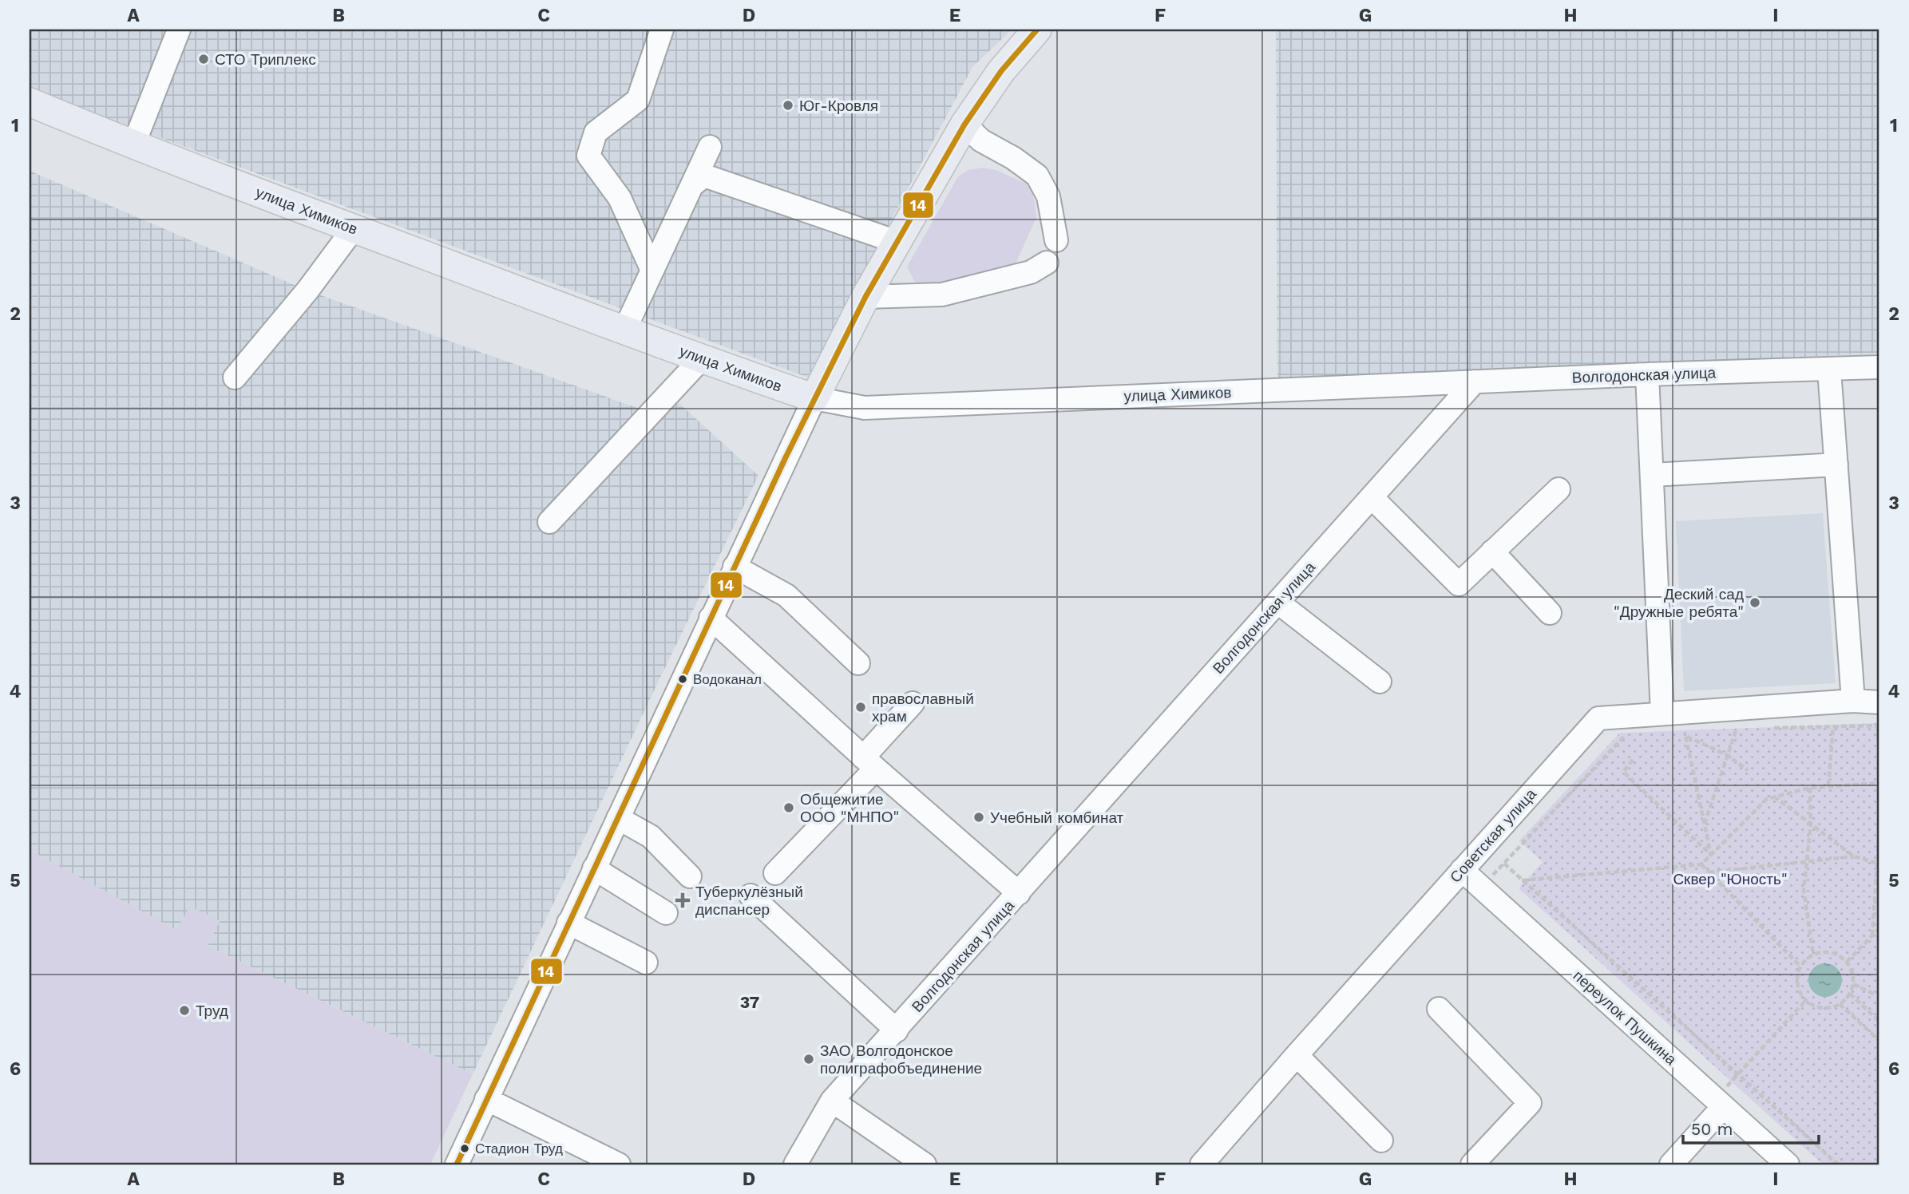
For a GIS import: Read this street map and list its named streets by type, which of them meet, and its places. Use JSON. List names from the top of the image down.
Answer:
{
  "streets": {
    "main road": ["улица Химиков"],
    "street": ["Волгодонская улица", "Советская улица", "переулок Пушкина"]
  },
  "crossings": [
    ["улица Химиков", "Волгодонская улица"],
    ["Советская улица", "переулок Пушкина"]
  ],
  "districts": ["37"],
  "parks": ["Сквер \"Юность\""],
  "places": {
    "other": [
      "СТО Триплекс",
      "Юг-Кровля",
      "Деский сад \"Дружные ребята\"",
      "Водоканал",
      "православный храм",
      "Общежитие ООО \"МНПО\"",
      "Учебный комбинат",
      "Труд",
      "ЗАО Волгодонское полиграфобъединение",
      "Стадион Труд"
    ],
    "health": ["Туберкулёзный диспансер"]
  },
  "lines": ["transit line 14"],
  "scale_bar": "50 m",
  "grid": {
    "columns": [
      "A",
      "B",
      "C",
      "D",
      "E",
      "F",
      "G",
      "H",
      "I"
    ],
    "rows": [
      "1",
      "2",
      "3",
      "4",
      "5",
      "6"
    ]
  }
}
